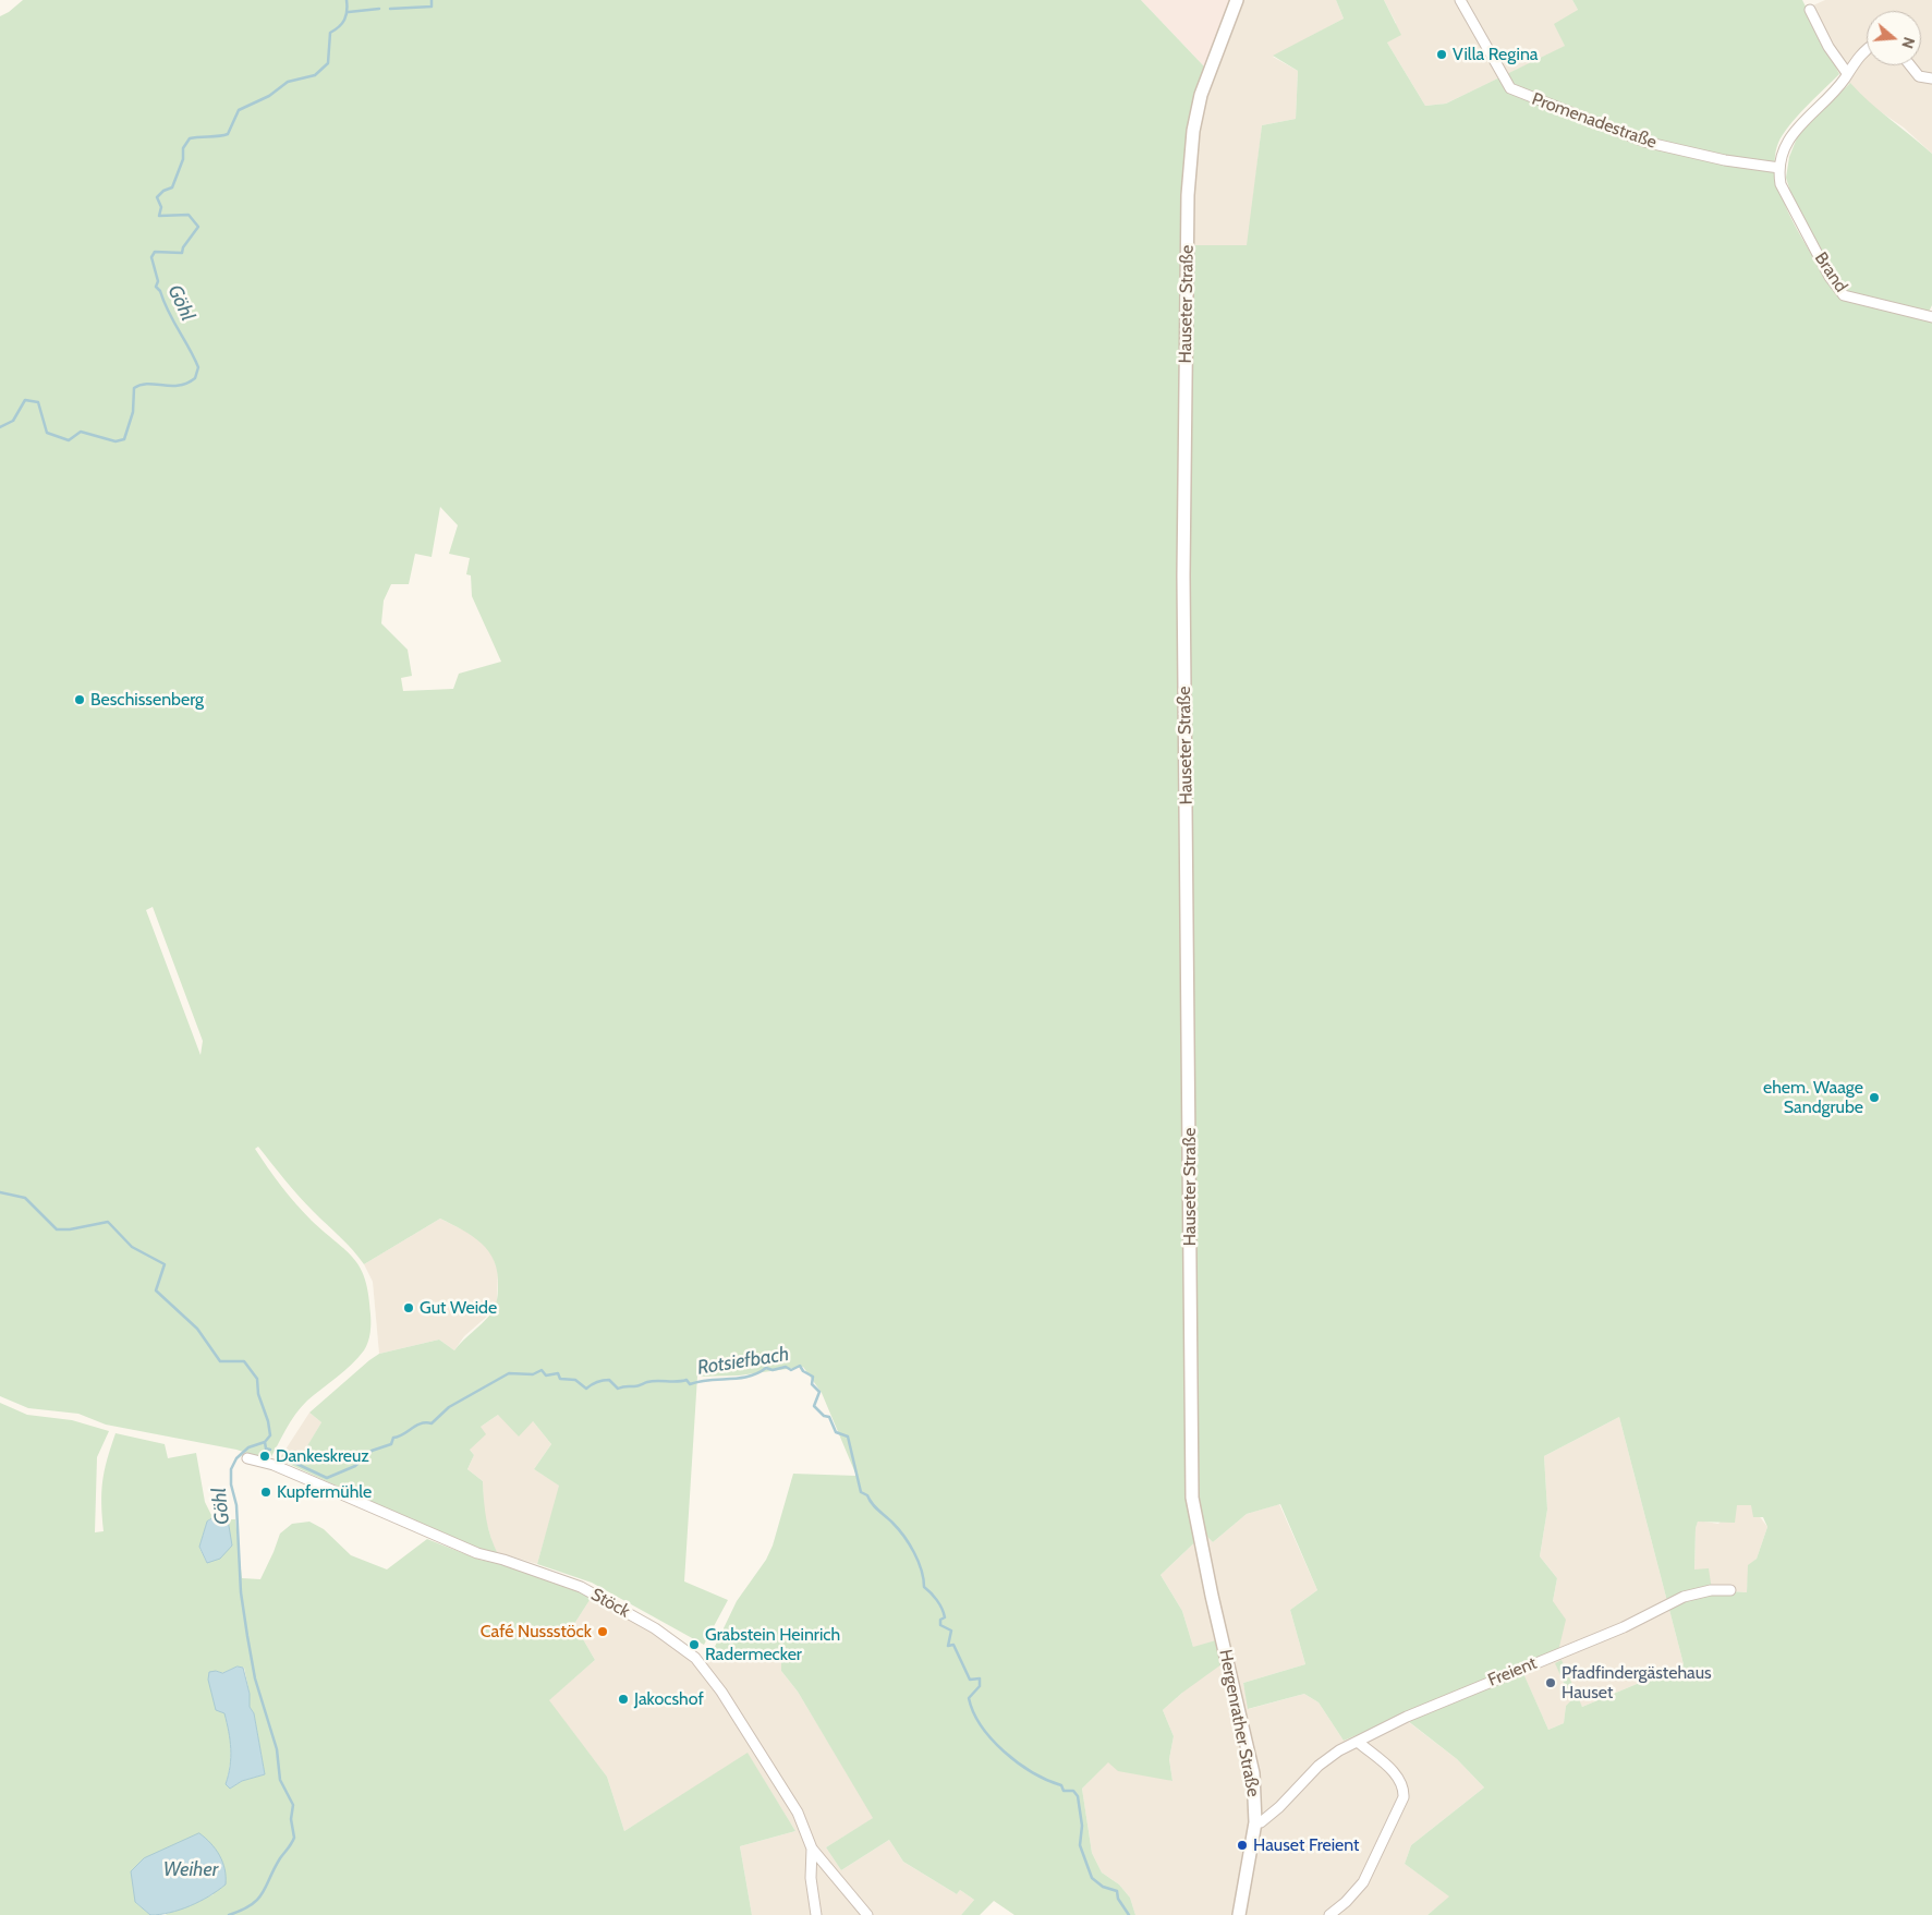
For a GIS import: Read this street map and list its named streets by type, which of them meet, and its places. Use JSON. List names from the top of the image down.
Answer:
{
  "streets": {
    "street": [
      "Promenadestraße",
      "Brand",
      "Hauseter Straße",
      "Stöck",
      "Freient",
      "Hergenrather Straße"
    ]
  },
  "crossings": [
    ["Promenadestraße", "Brand"],
    ["Hauseter Straße", "Hergenrather Straße"],
    ["Freient", "Hergenrather Straße"]
  ],
  "water": ["Göhl", "Rotsiefbach", "Weiher"],
  "places": [
    "Villa Regina",
    "Beschissenberg",
    "ehem. Waage Sandgrube",
    "Gut Weide",
    "Dankeskreuz",
    "Kupfermühle",
    "Café Nussstöck",
    "Grabstein Heinrich Radermecker",
    "Pfadfindergästehaus Hauset",
    "Jakocshof",
    "Hauset Freient"
  ],
  "north": "right"
}
